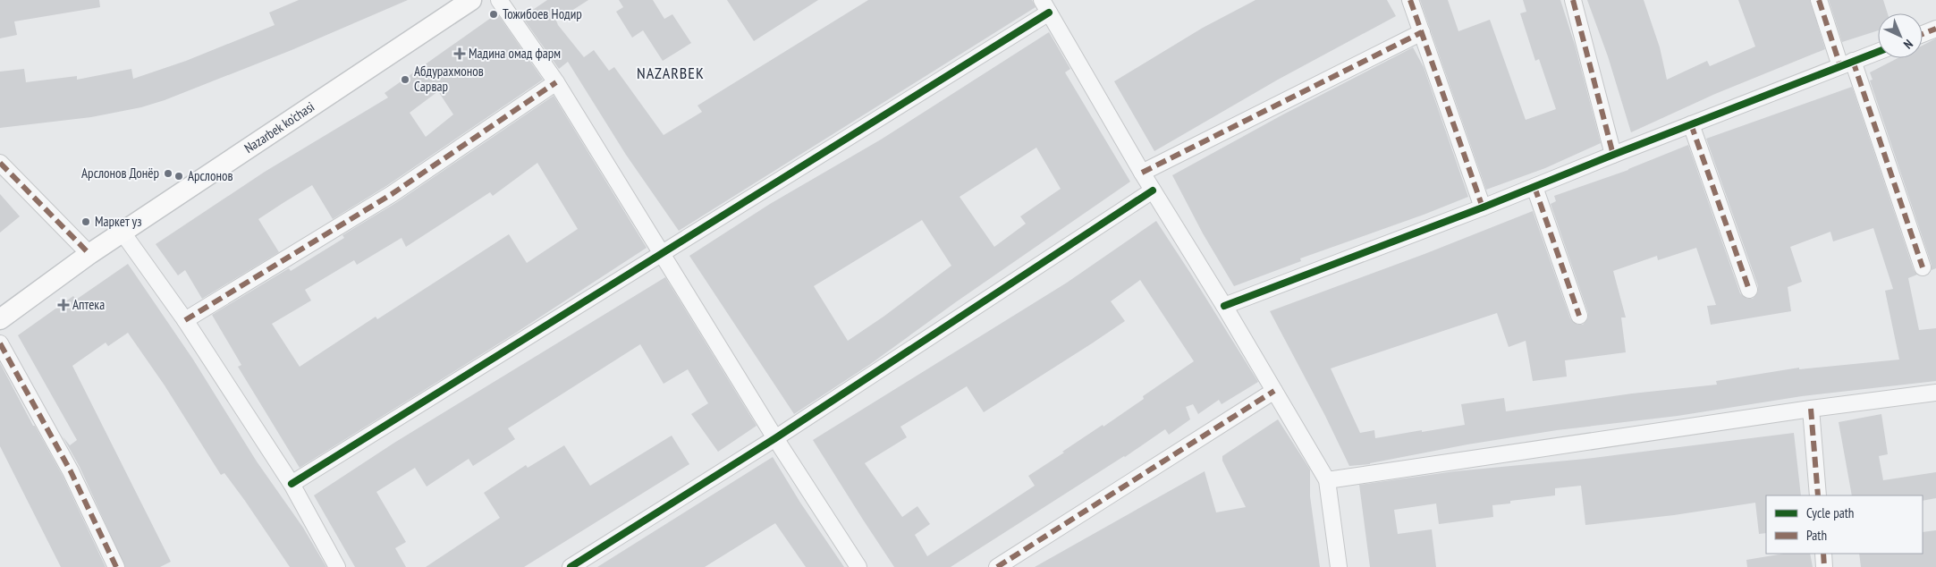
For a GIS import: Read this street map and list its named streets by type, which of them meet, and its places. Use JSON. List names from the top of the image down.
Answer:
{
  "streets": {
    "main road": ["Nazarbek ko'chasi"]
  },
  "districts": ["NAZARBEK"],
  "places": {
    "other": [
      "Тожибоев Нодир",
      "Абдурахмонов Сарвар",
      "Арслонов Донёр",
      "Арслонов",
      "Маркет уз"
    ],
    "health": ["Мадина омад фарм", "Аптека"]
  },
  "legend": ["Cycle path", "Path"],
  "north": "bottom right"
}
